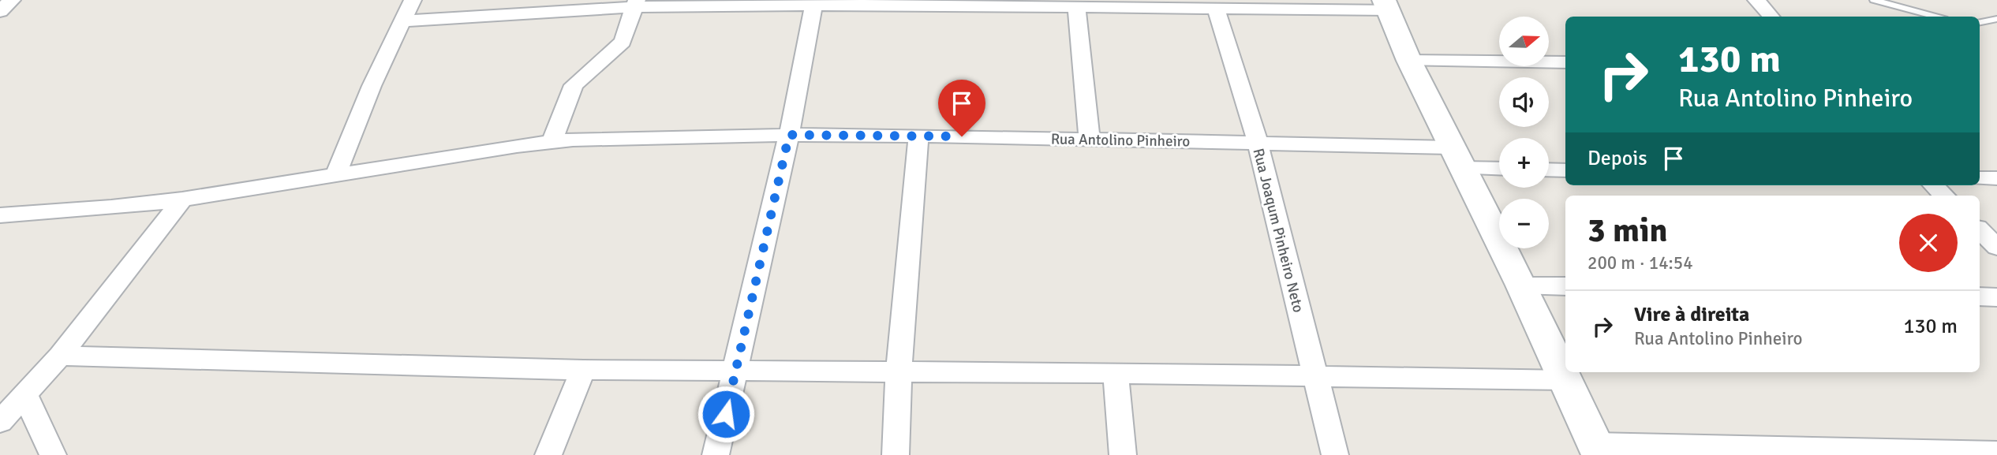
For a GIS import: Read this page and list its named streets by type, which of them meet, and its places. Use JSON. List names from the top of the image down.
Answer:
{
  "streets": {
    "street": ["Rua Antolino Pinheiro", "Rua Joaqum Pinheiro Neto"]
  },
  "crossings": [
    ["Rua Antolino Pinheiro", "Rua Joaqum Pinheiro Neto"]
  ],
  "north": "right",
  "page": {
    "map_buttons": ["+", "−"],
    "turn": ["130 m", "Rua Antolino Pinheiro"],
    "then": "Depois",
    "heading": ["3 min", "200 m · 14:54"],
    "list": [
      {
        "name": "Vire à direita",
        "note": "Rua Antolino Pinheiro",
        "value": "130 m"
      }
    ]
  }
}
